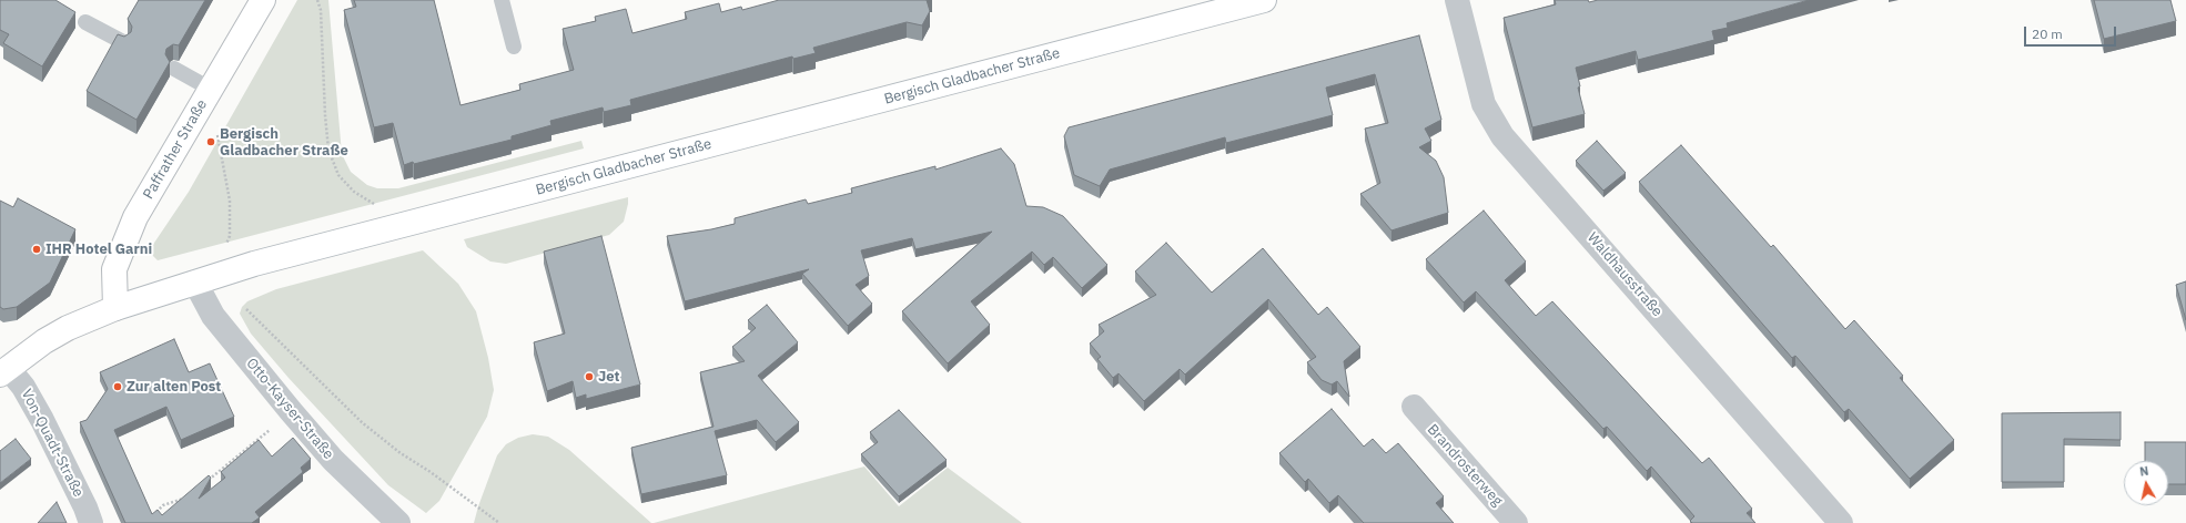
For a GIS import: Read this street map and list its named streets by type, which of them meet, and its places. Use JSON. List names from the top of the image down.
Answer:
{
  "streets": {
    "main road": ["Bergisch Gladbacher Straße", "Paffrather Straße"],
    "street": [
      "Waldhausstraße",
      "Otto-Kayser-Straße",
      "Von-Quadt-Straße",
      "Brandrosterweg"
    ]
  },
  "crossings": [
    ["Bergisch Gladbacher Straße", "Paffrather Straße"],
    ["Bergisch Gladbacher Straße", "Otto-Kayser-Straße"],
    ["Bergisch Gladbacher Straße", "Von-Quadt-Straße"]
  ],
  "places": [
    "Bergisch Gladbacher Straße",
    "IHR Hotel Garni",
    "Jet",
    "Zur alten Post"
  ],
  "scale_bar": "20 m",
  "north": "top"
}
